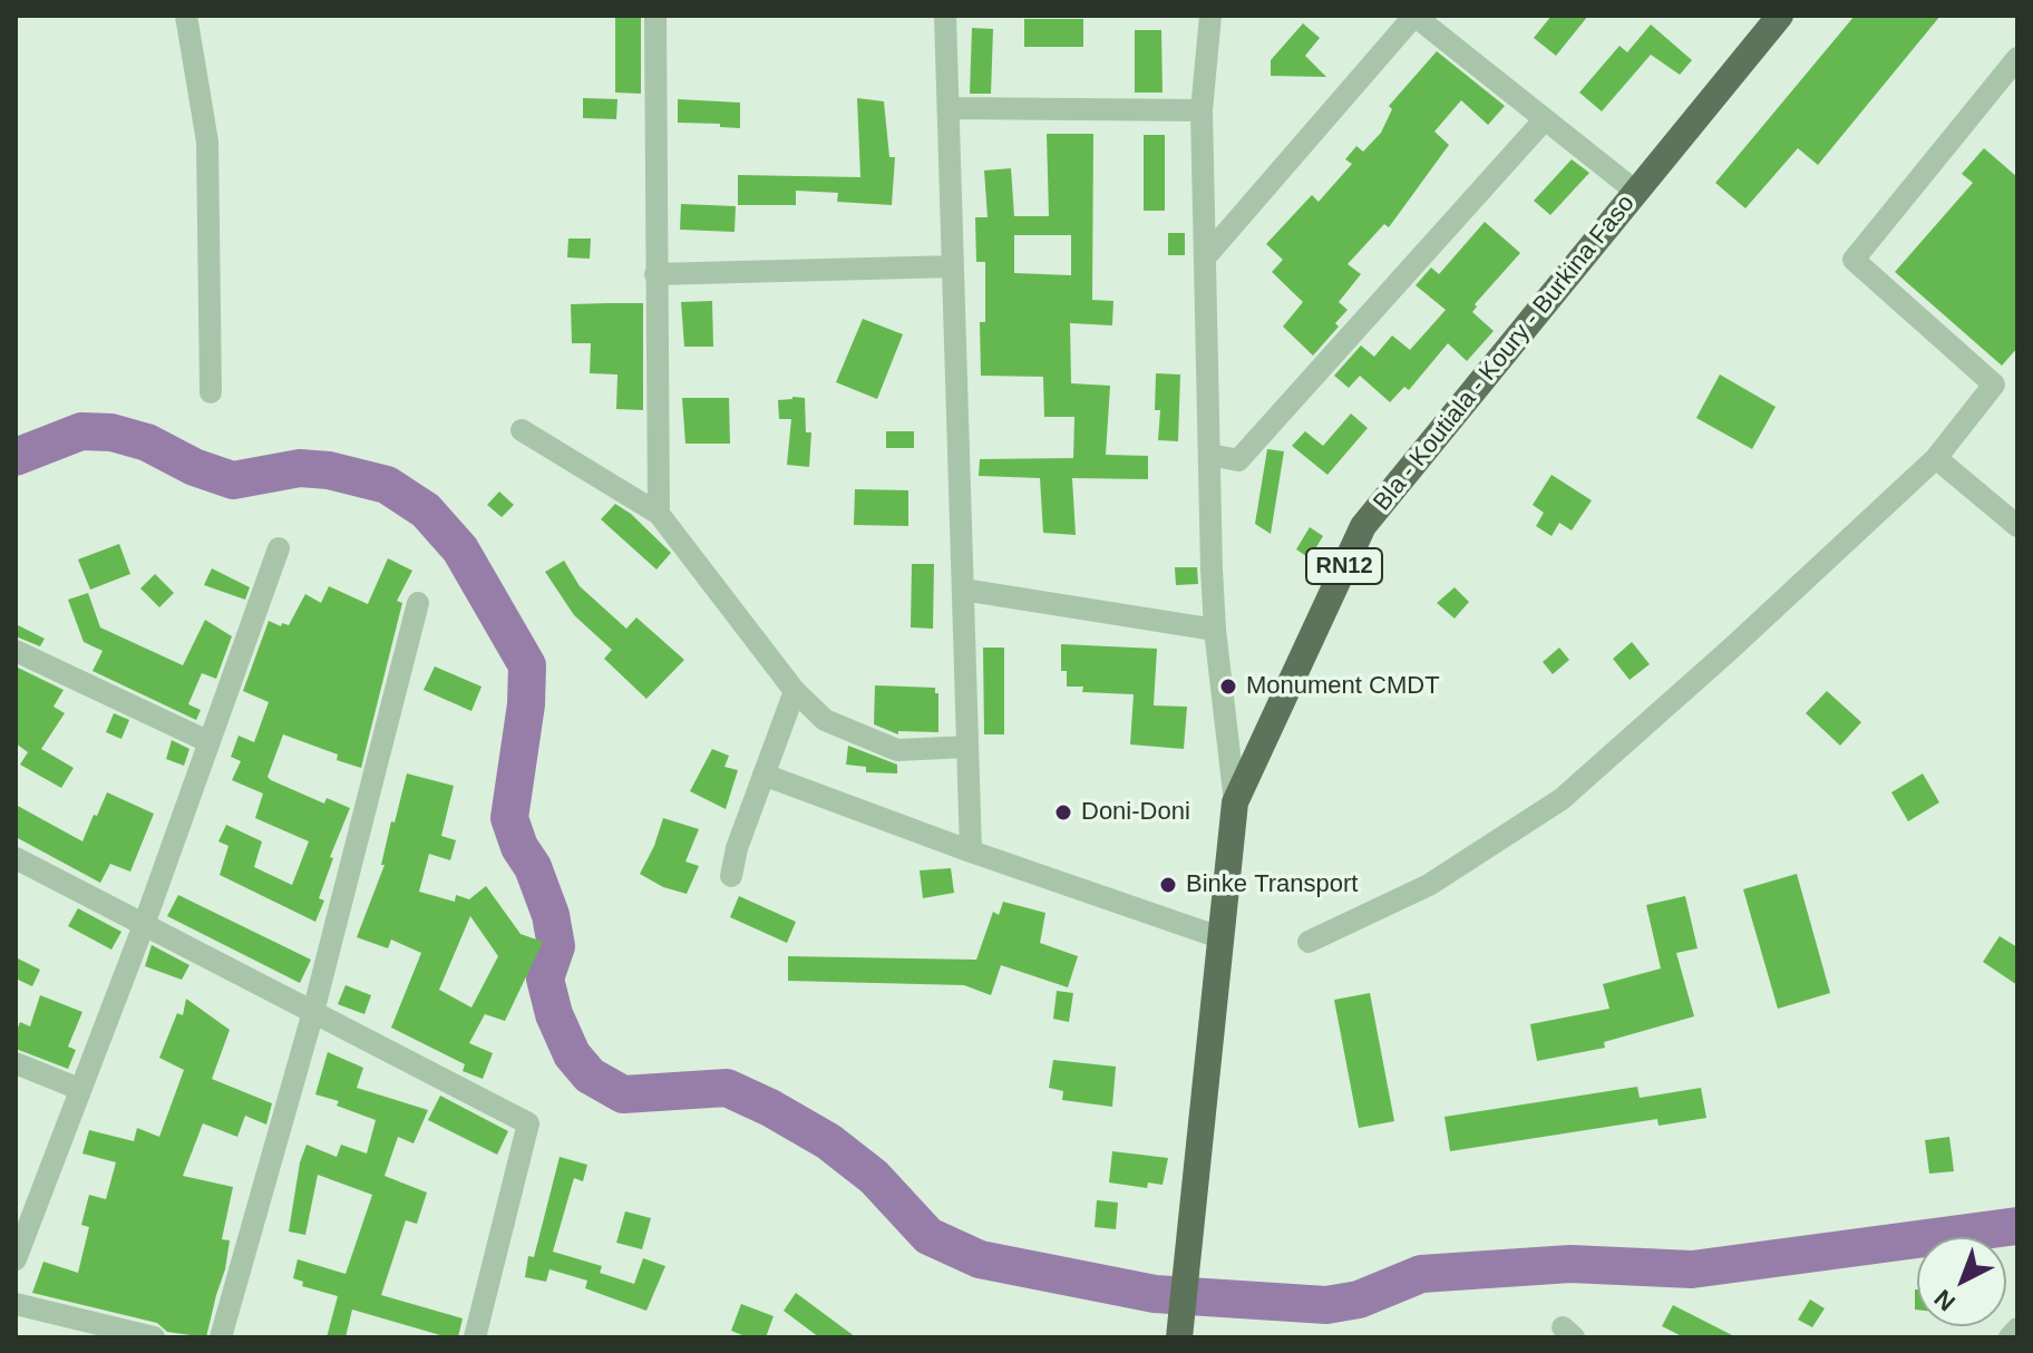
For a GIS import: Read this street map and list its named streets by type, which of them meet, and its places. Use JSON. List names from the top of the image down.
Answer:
{
  "streets": {
    "main road": ["Bla - Koutiala - Koury - Burkina Faso", "RN12"]
  },
  "places": ["Monument CMDT", "Doni-Doni", "Binke Transport"],
  "north": "bottom left"
}
